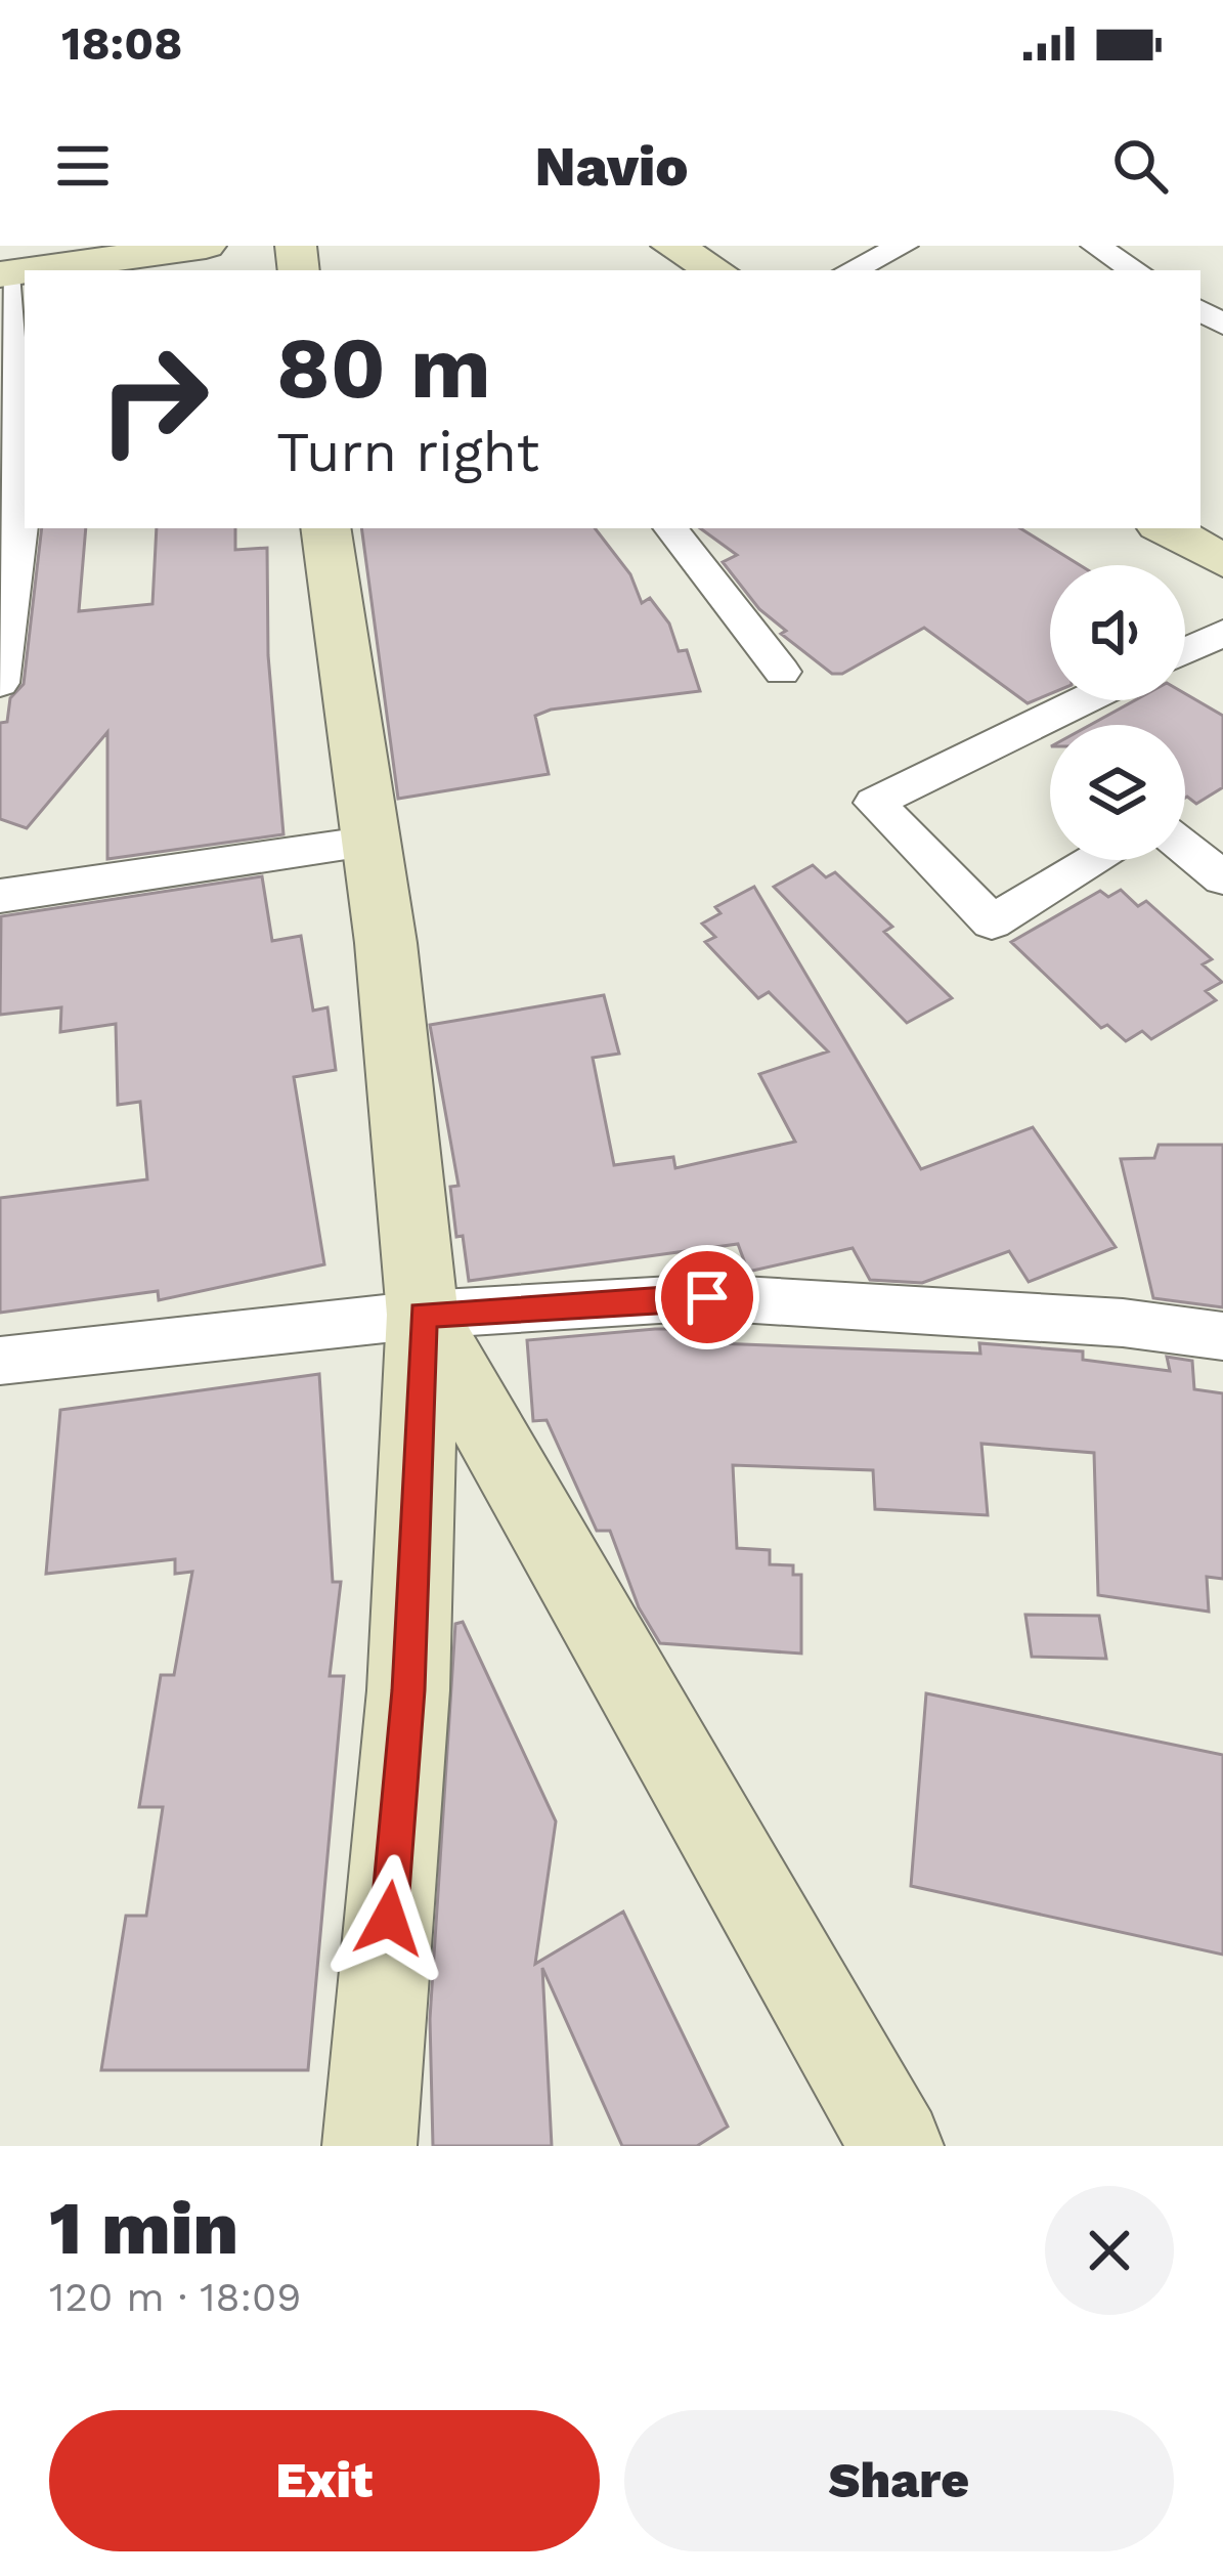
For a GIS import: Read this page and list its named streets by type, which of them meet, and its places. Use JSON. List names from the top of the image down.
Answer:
{
  "page": {
    "status": "18:08",
    "header": "Navio",
    "turn": ["80 m", "Turn right"],
    "heading": ["1 min", "120 m · 18:09"],
    "buttons": ["Exit", "Share"]
  }
}
